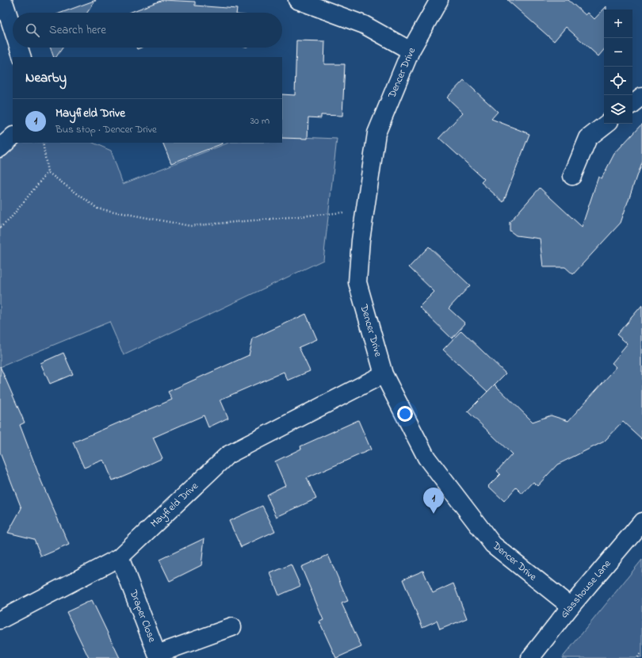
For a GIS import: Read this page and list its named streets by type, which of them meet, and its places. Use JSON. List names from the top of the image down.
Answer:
{
  "streets": {
    "street": [
      "Dencer Drive",
      "Mayfield Drive",
      "Glasshouse Lane",
      "Draper Close"
    ]
  },
  "crossings": [
    ["Dencer Drive", "Mayfield Drive"],
    ["Dencer Drive", "Glasshouse Lane"],
    ["Mayfield Drive", "Draper Close"]
  ],
  "page": {
    "map_buttons": ["+", "−"],
    "search": "Search here",
    "heading": "Nearby",
    "list": [
      {
        "mark": "1",
        "name": "Mayfield Drive",
        "note": "Bus stop · Dencer Drive",
        "value": "30 m"
      }
    ],
    "pins": "1"
  }
}
